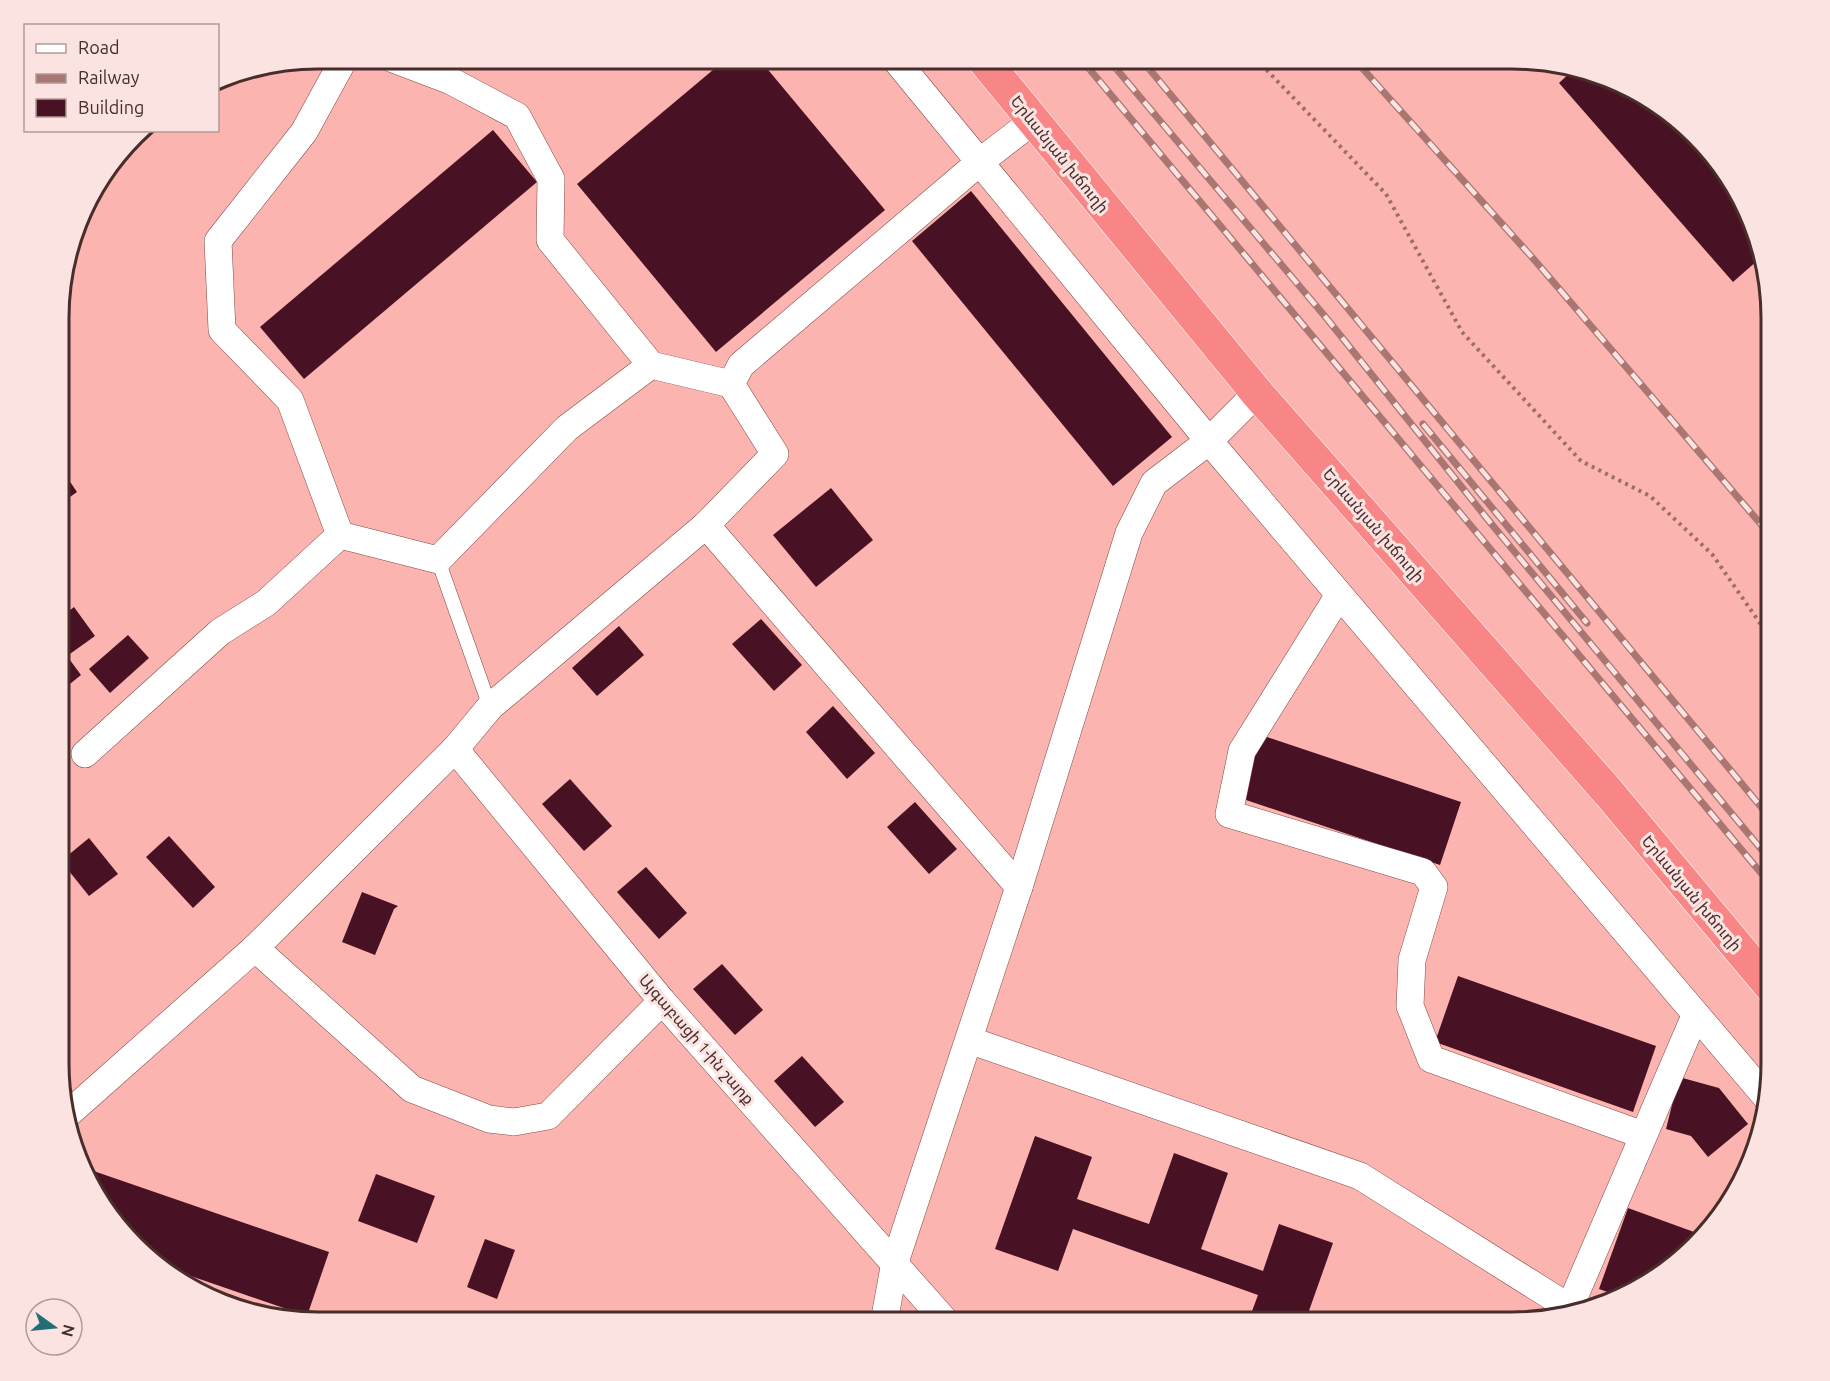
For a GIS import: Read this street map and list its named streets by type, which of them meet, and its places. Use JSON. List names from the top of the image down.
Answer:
{
  "streets": {
    "highway": ["Երևանյան խճուղի"],
    "street": ["Այգաբացի 1-ին շարք"]
  },
  "legend": ["Road", "Railway", "Building"],
  "north": "right"
}
